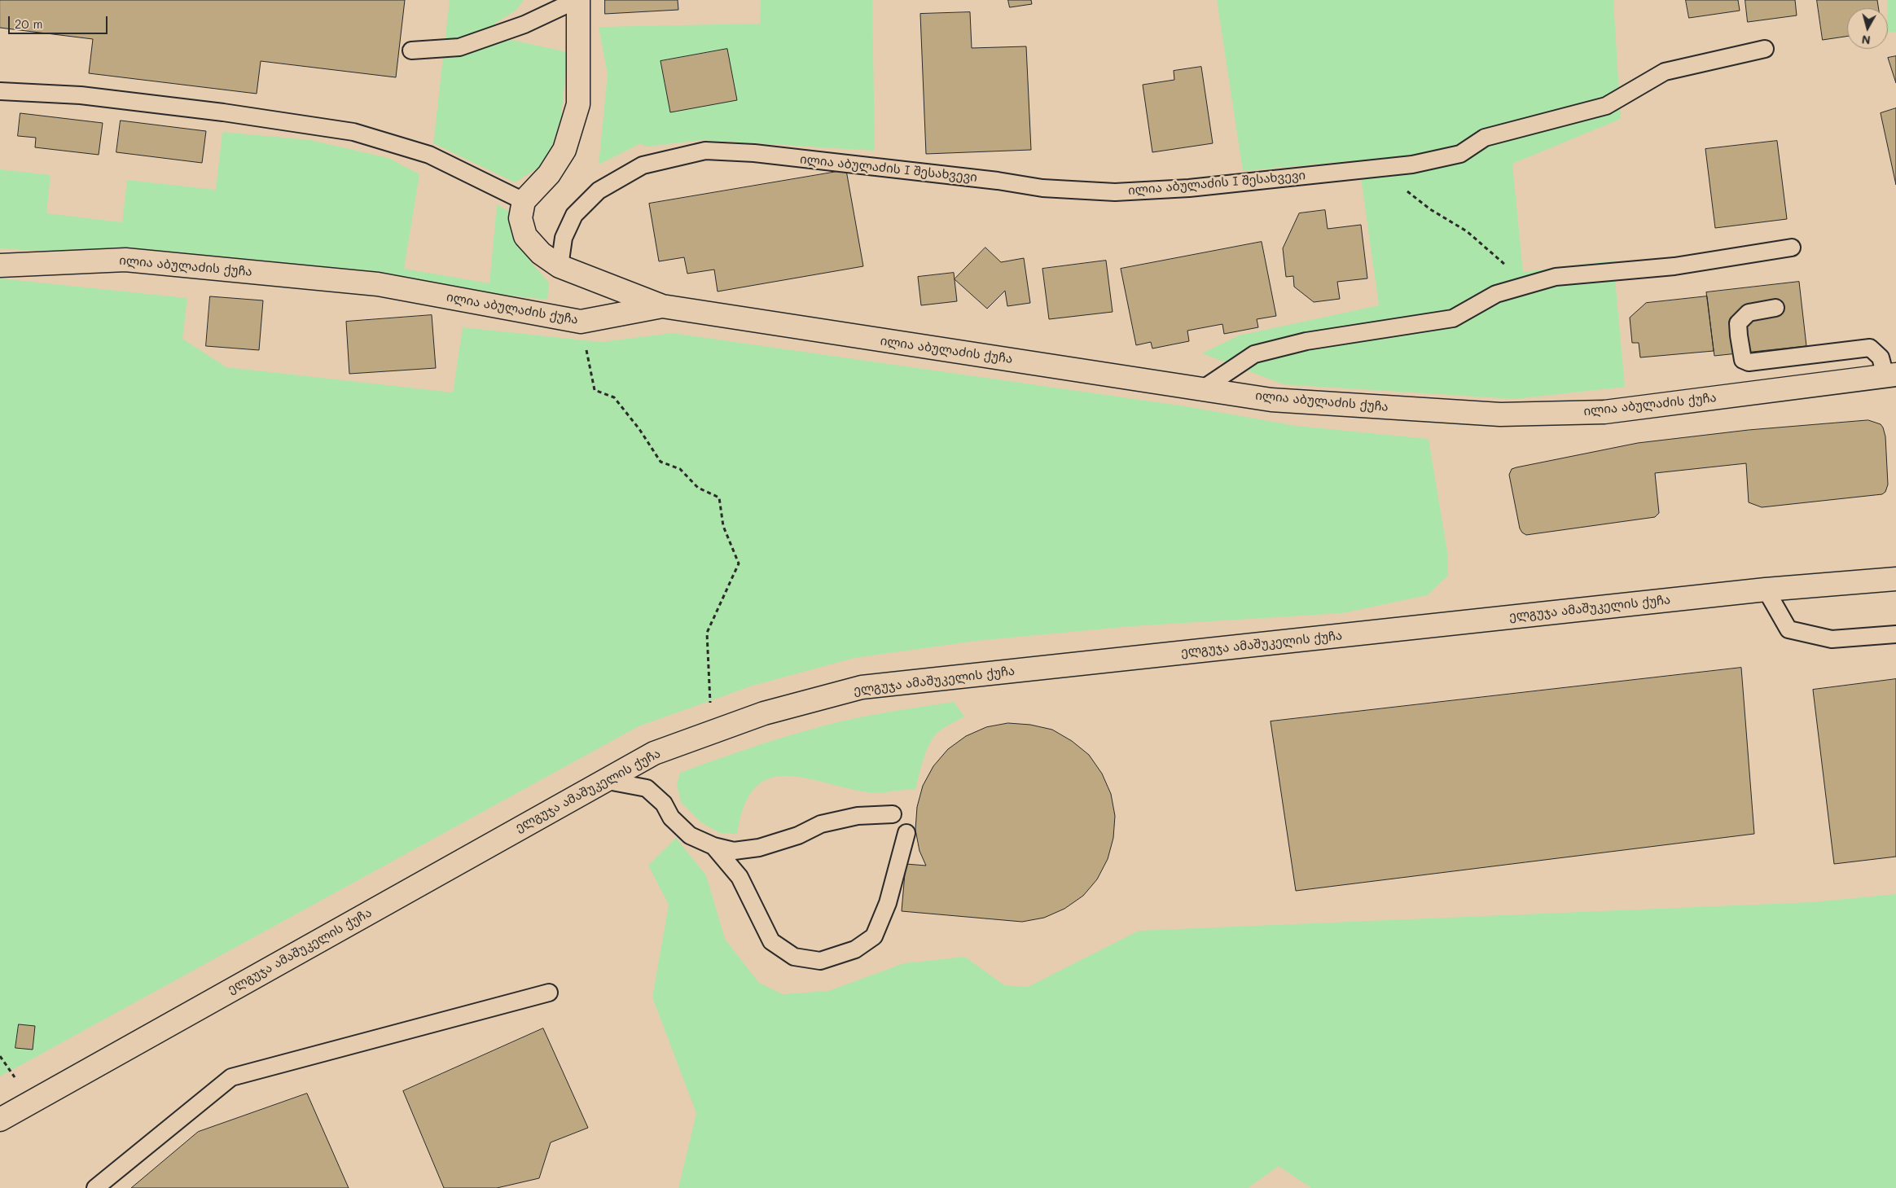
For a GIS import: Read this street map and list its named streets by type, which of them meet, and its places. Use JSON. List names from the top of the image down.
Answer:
{
  "streets": {
    "street": ["ილია აბულაძის ქუჩა", "ელგუჯა ამაშუკელის ქუჩა"],
    "lane": ["ილია აბულაძის I შესახვევი"]
  },
  "scale_bar": "20 m",
  "north": "bottom"
}
